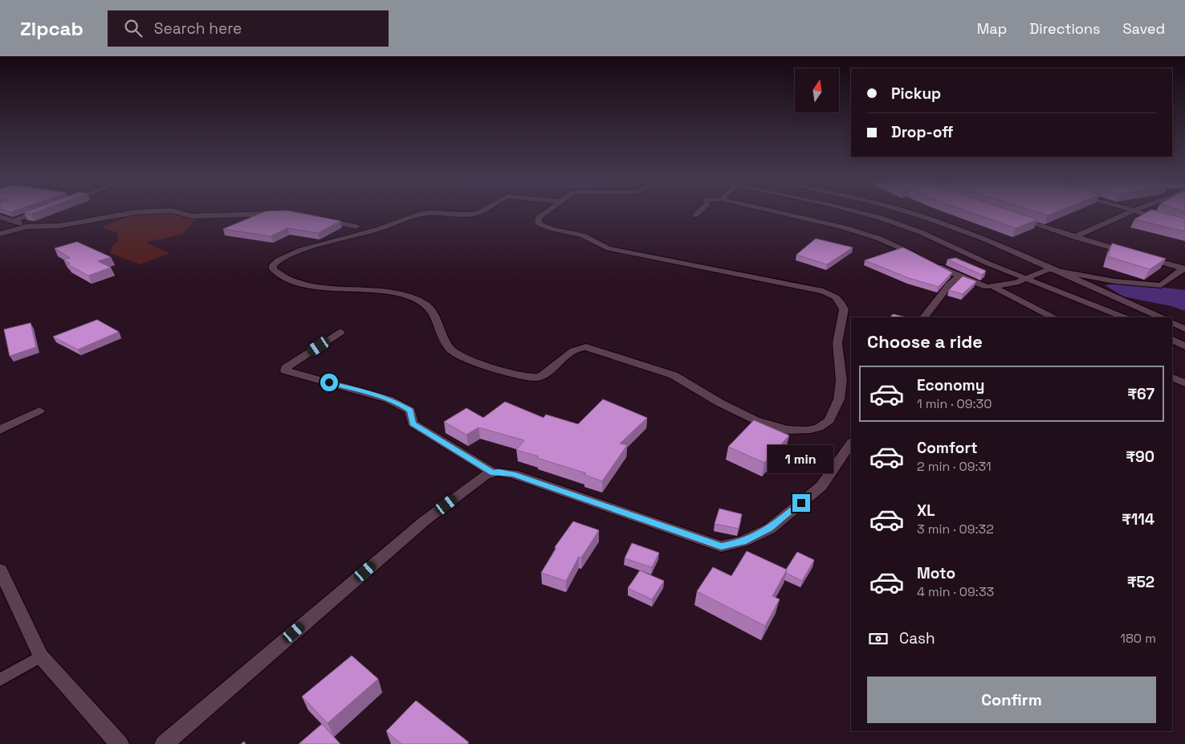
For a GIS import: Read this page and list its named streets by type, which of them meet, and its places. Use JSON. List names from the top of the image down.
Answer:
{
  "north": "top",
  "page": {
    "header": "Zipcab",
    "search": "Search here",
    "nav": ["Map", "Directions", "Saved"],
    "banner": ["Pickup", "Drop-off"],
    "heading": "Choose a ride",
    "list": [
      {
        "name": "Economy",
        "note": "1 min · 09:30",
        "value": "₹67"
      },
      {
        "name": "Comfort",
        "note": "2 min · 09:31",
        "value": "₹90"
      },
      {
        "name": "XL",
        "note": "3 min · 09:32",
        "value": "₹114"
      },
      {
        "name": "Moto",
        "note": "4 min · 09:33",
        "value": "₹52"
      }
    ],
    "bubble": "1 min",
    "pay": ["Cash", "180 m"],
    "buttons": "Confirm"
  }
}
